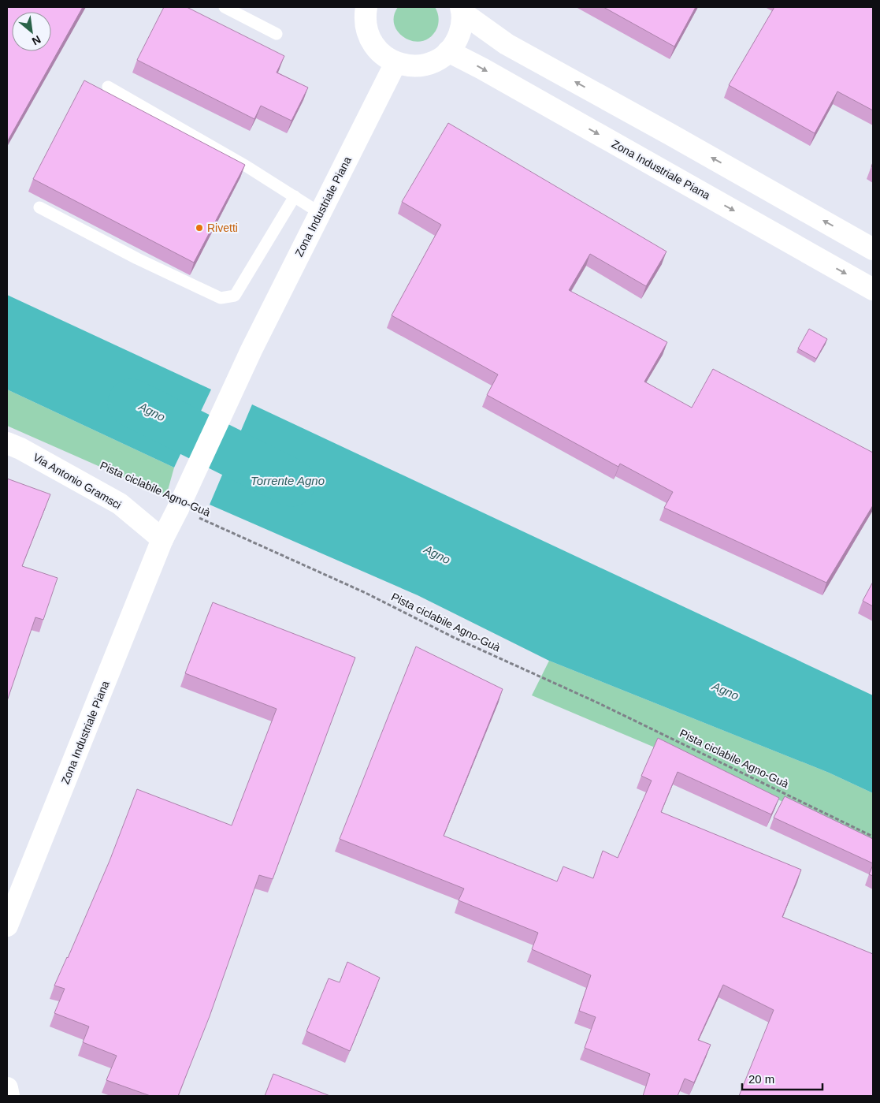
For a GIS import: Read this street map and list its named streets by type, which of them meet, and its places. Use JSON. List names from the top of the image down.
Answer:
{
  "streets": {
    "main road": ["Zona Industriale Piana", "Via Antonio Gramsci"],
    "path": ["Pista ciclabile Agno-Guà"]
  },
  "crossings": [
    ["Zona Industriale Piana", "Via Antonio Gramsci"],
    ["Zona Industriale Piana", "Pista ciclabile Agno-Guà"]
  ],
  "water": ["Agno", "Torrente Agno"],
  "places": ["Rivetti"],
  "scale_bar": "20 m",
  "north": "bottom right"
}
